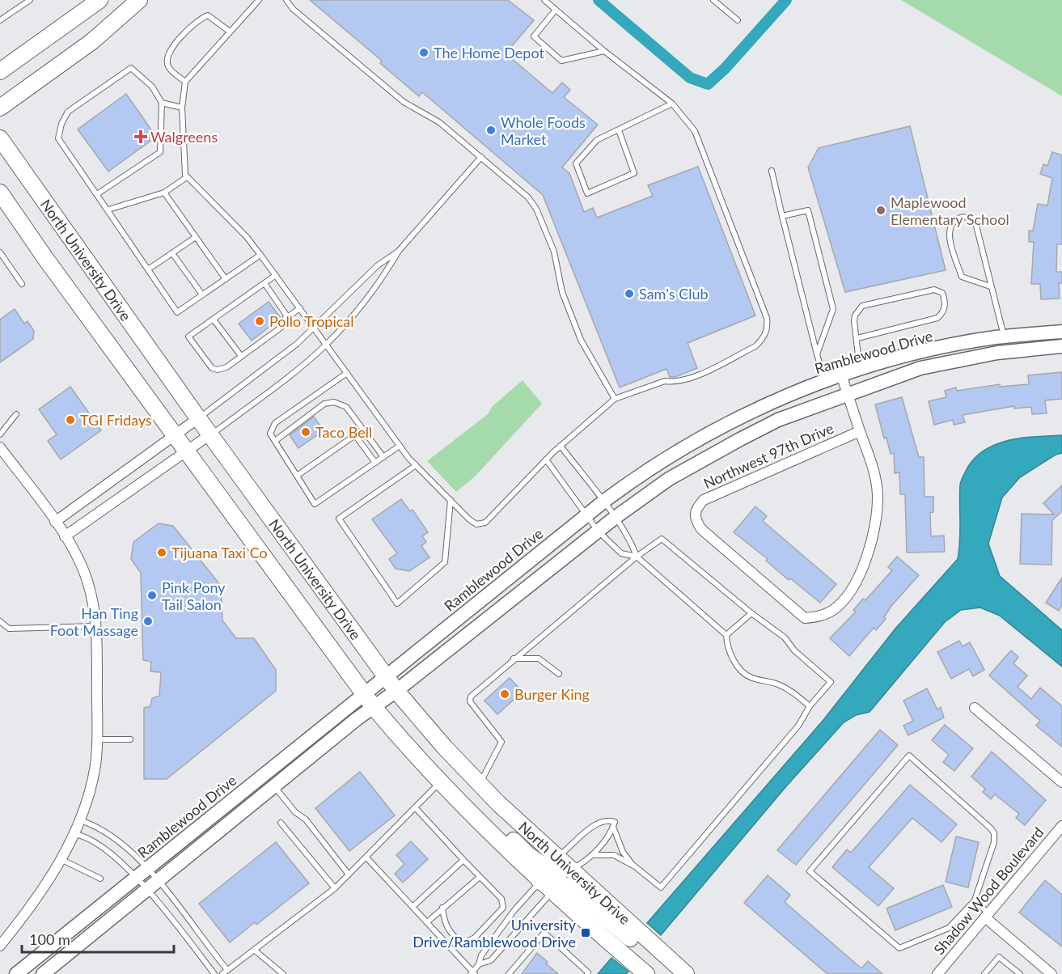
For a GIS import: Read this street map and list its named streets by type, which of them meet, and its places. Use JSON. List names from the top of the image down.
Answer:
{
  "streets": {
    "main road": ["North University Drive"],
    "street": ["Ramblewood Drive", "Northwest 97th Drive", "Shadow Wood Boulevard"]
  },
  "crossings": [
    ["North University Drive", "Ramblewood Drive"],
    ["Ramblewood Drive", "Northwest 97th Drive"]
  ],
  "places": {
    "other": [
      "The Home Depot",
      "Whole Foods Market",
      "Maplewood Elementary School",
      "Sam's Club",
      "Pollo Tropical",
      "TGI Fridays",
      "Taco Bell",
      "Tijuana Taxi Co",
      "Pink Pony Tail Salon",
      "Han Ting Foot Massage",
      "Burger King"
    ],
    "health": ["Walgreens"],
    "transit": ["University Drive/Ramblewood Drive"]
  },
  "scale_bar": "100 m"
}
